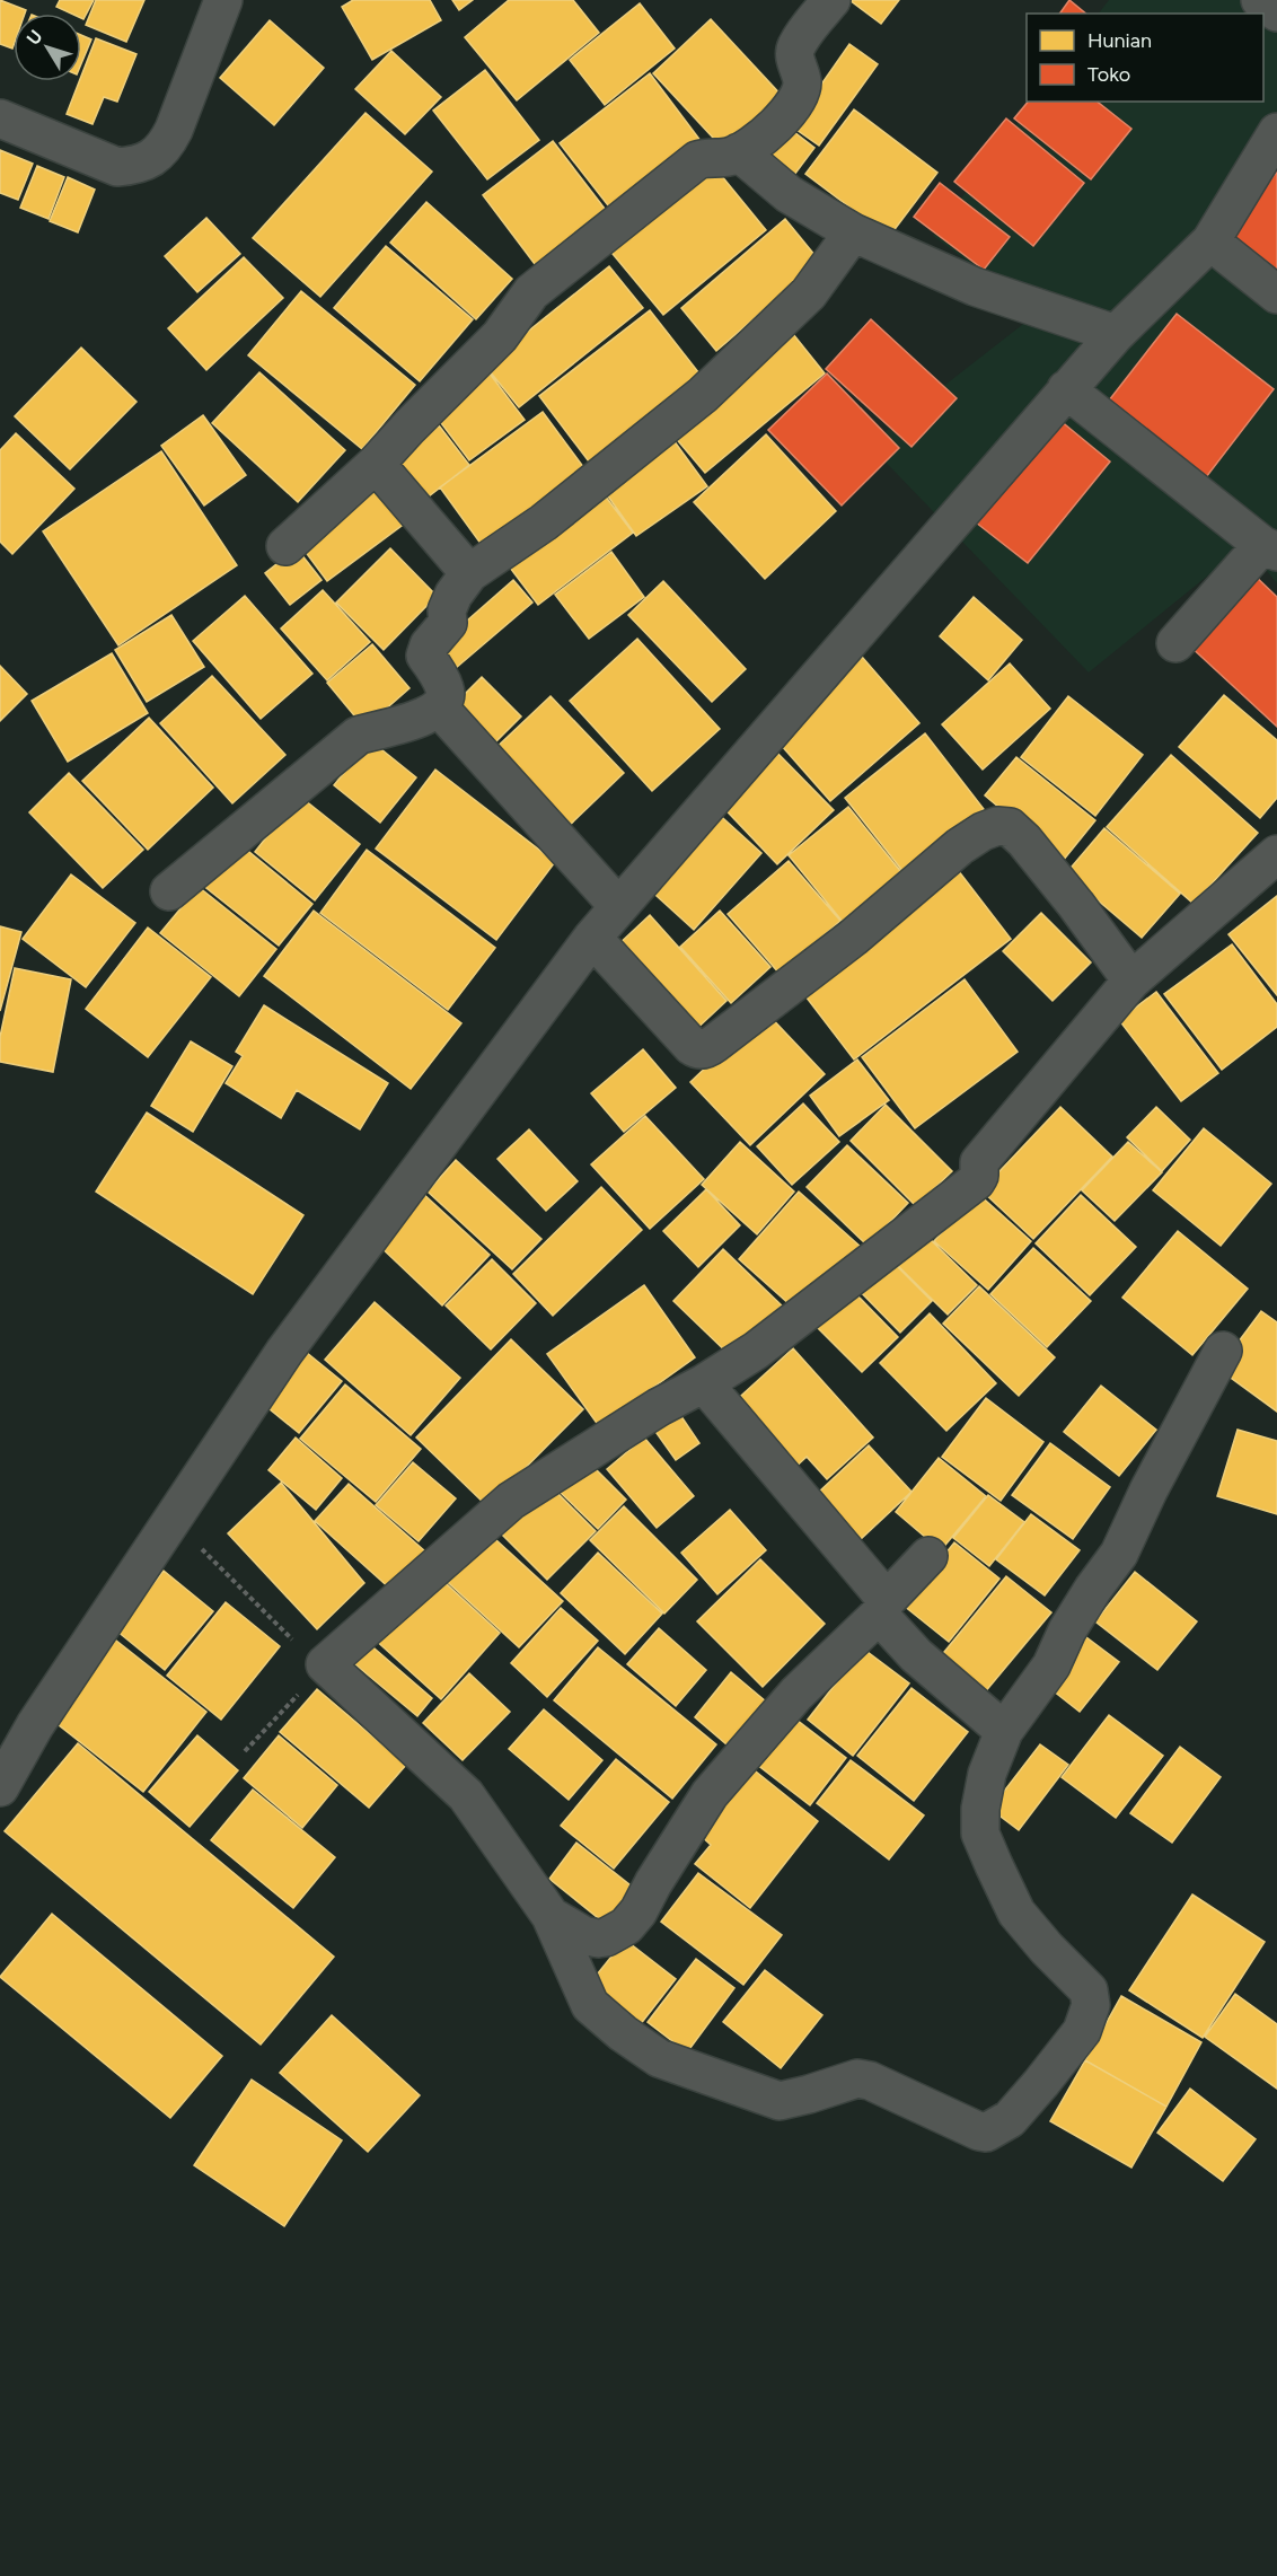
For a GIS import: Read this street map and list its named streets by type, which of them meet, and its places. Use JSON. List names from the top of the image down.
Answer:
{
  "legend": ["Hunian", "Toko"],
  "north": "top left"
}
